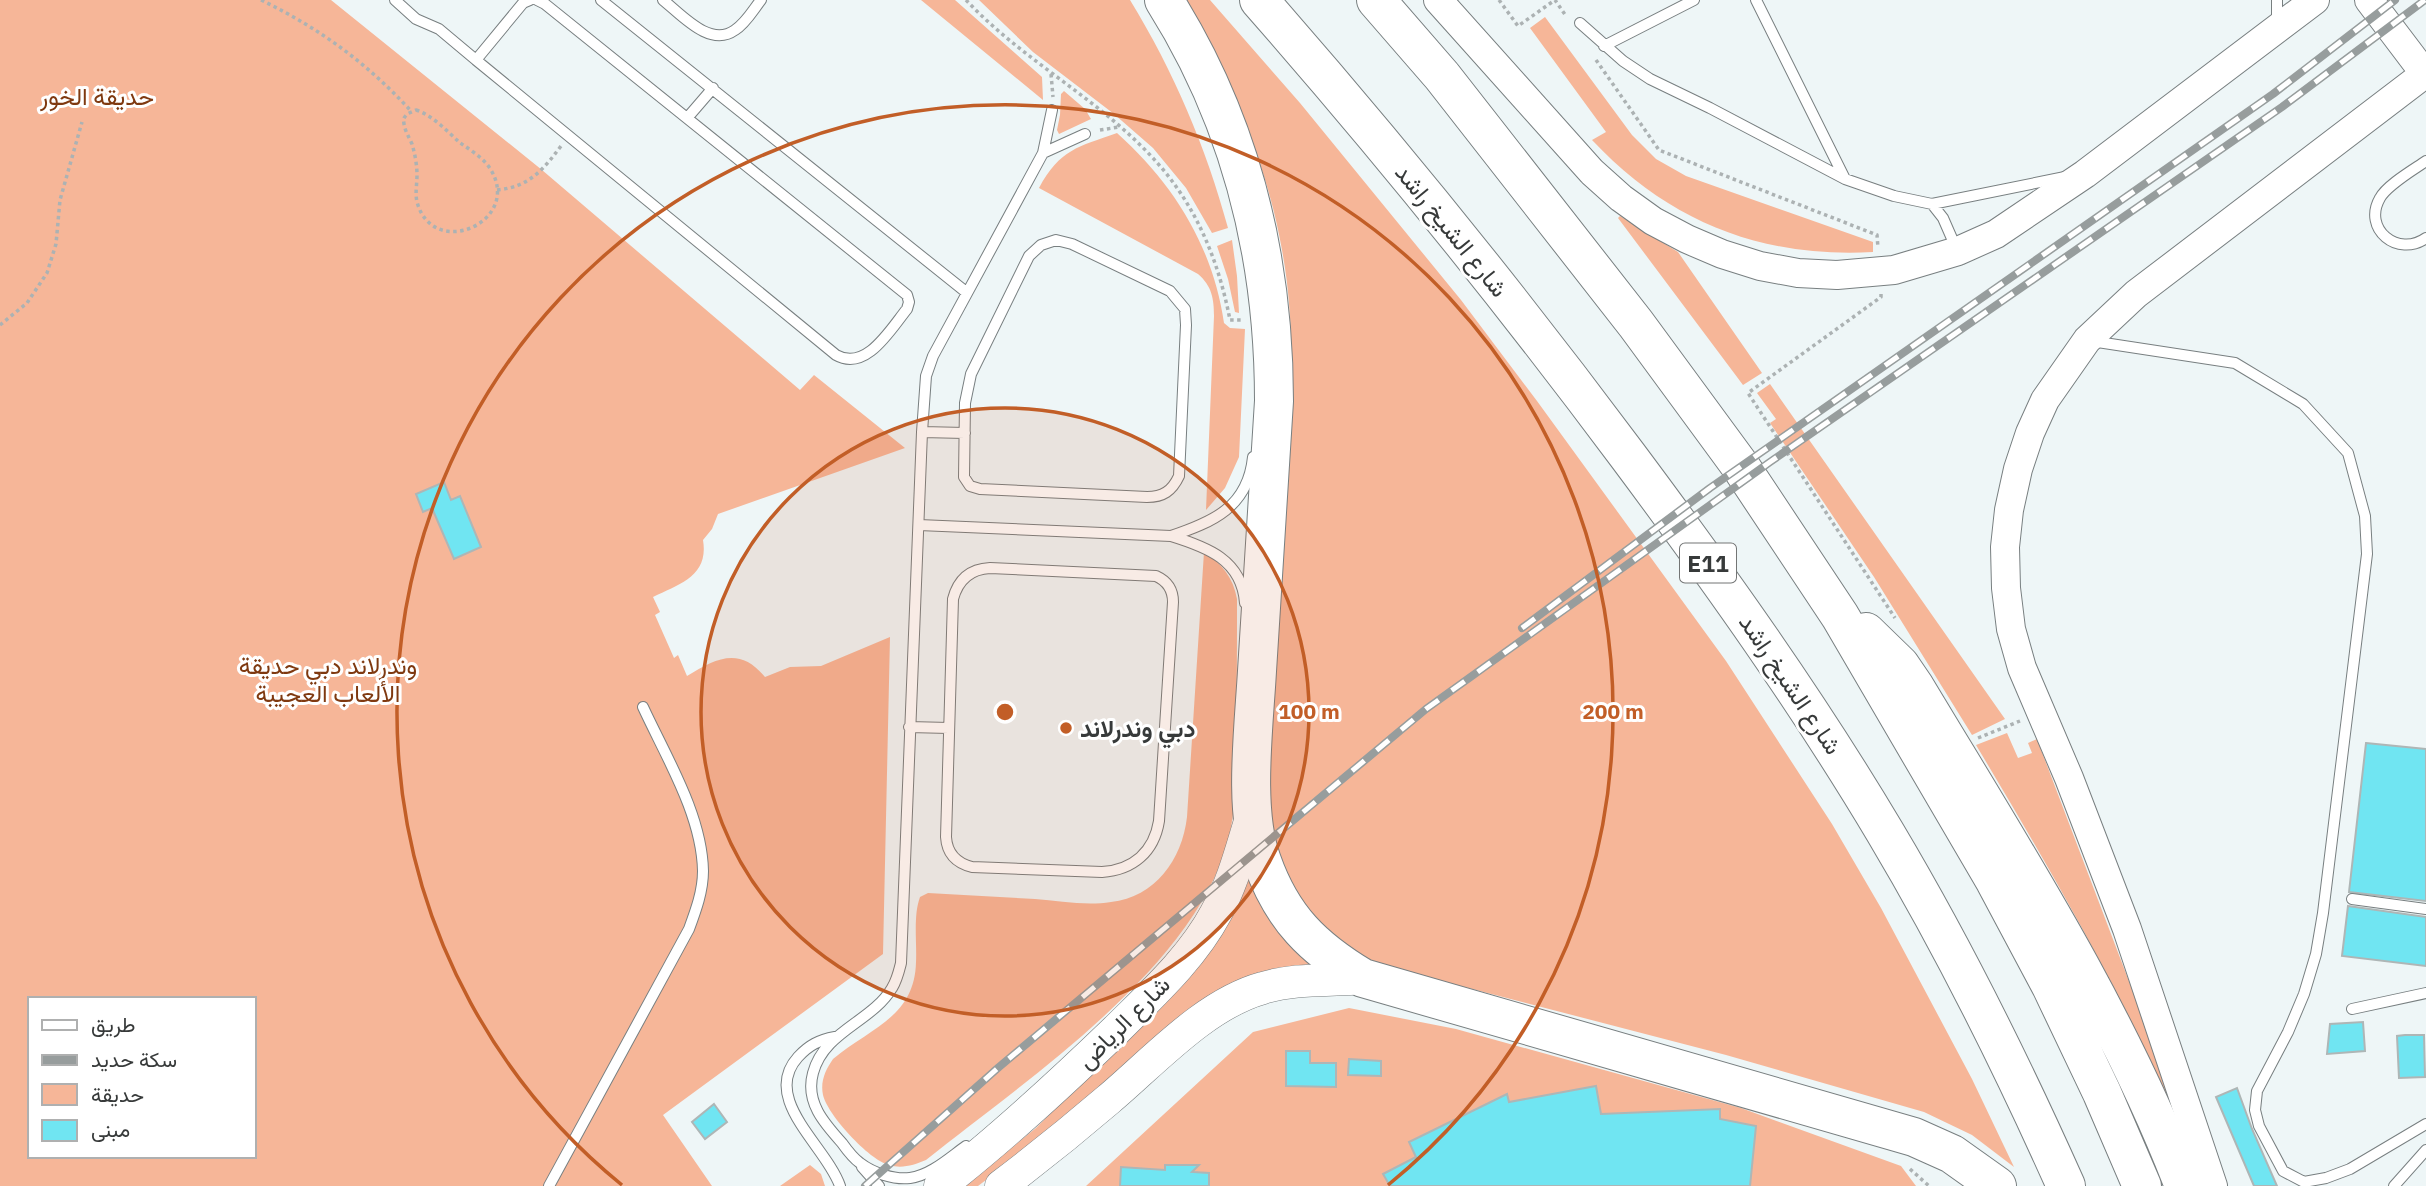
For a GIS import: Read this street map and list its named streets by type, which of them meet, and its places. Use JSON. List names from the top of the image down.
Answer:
{
  "streets": {
    "highway": ["شارع الشيخ راشد", "E11"],
    "main road": ["شارع الرياض"]
  },
  "parks": ["حديقة الخور", "وندرلاند دبي حديقة الألعاب العجيبة"],
  "places": ["دبي وندرلاند"],
  "legend": [
    "طريق",
    "سكة حديد",
    "حديقة",
    "مبنى"
  ],
  "rings": ["100 m", "200 m"]
}
